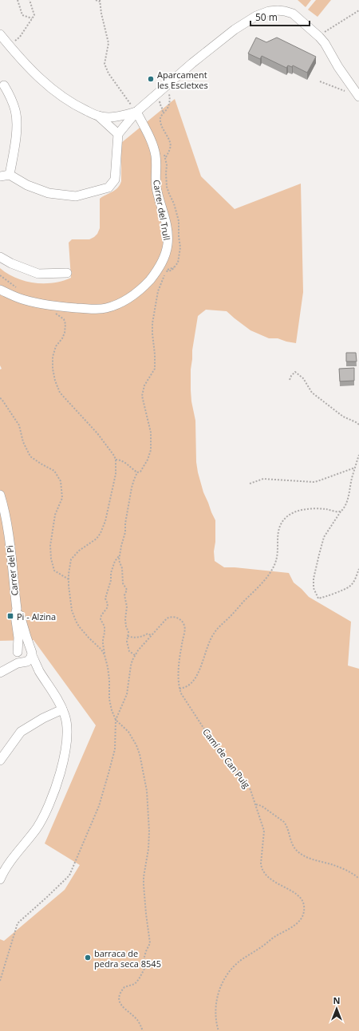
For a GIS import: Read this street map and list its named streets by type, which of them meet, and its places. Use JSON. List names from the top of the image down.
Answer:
{
  "streets": {
    "street": ["Carrer del Trull", "Carrer del Pi"],
    "path": ["Camí de Can Puig"]
  },
  "places": {
    "other": ["Aparcament les Escletxes", "barraca de pedra seca 8545"],
    "transit": ["Pi - Alzina"]
  },
  "scale_bar": "50 m",
  "north": "top"
}
